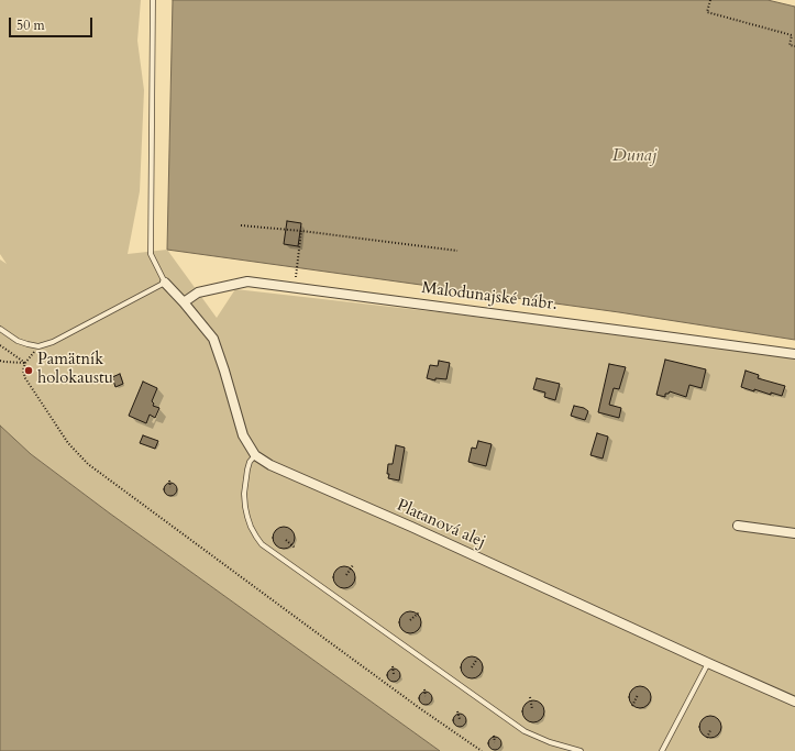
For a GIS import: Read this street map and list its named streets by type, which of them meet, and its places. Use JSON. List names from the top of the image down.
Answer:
{
  "streets": {
    "street": ["Malodunajské nábr.", "Platanová alej"]
  },
  "crossings": [
    ["Malodunajské nábr.", "Platanová alej"]
  ],
  "water": ["Dunaj"],
  "places": ["Pamätník holokaustu"],
  "scale_bar": "50 m"
}
